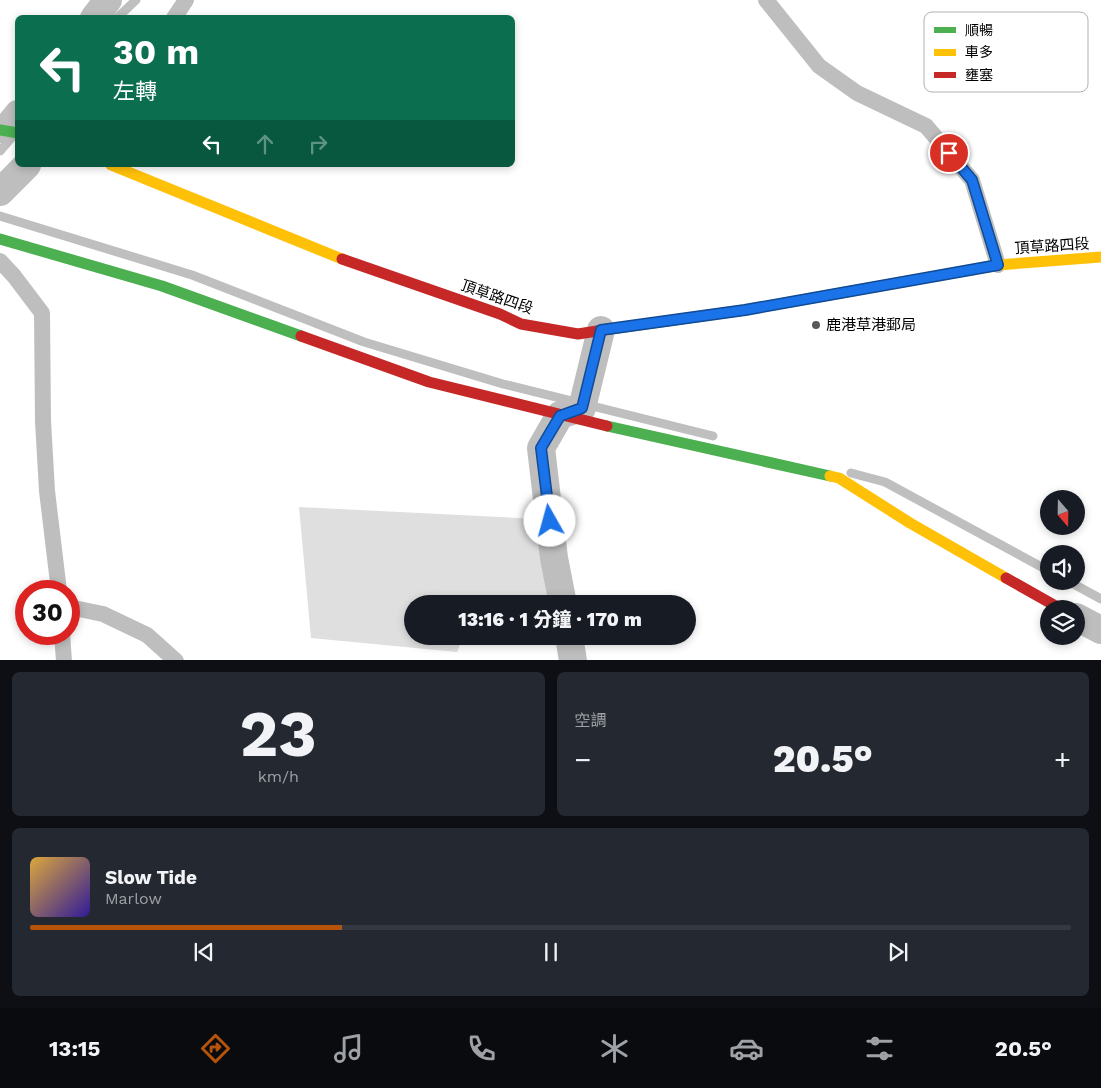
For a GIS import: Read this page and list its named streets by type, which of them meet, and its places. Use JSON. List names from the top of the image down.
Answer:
{
  "streets": {
    "street": ["頂草路四段"]
  },
  "places": ["鹿港草港郵局"],
  "legend": ["順暢", "車多", "壅塞"],
  "north": "bottom",
  "page": {
    "turn": ["30 m", "左轉"],
    "limit": "30",
    "trip": "13:16 · 1 分鐘 · 170 m",
    "tile": [
      ["23", "km/h"],
      "空調"
    ],
    "heat": ["−", "20.5°", "+"],
    "song": ["Slow Tide", "Marlow"],
    "tabs": ["13:15", "20.5°"]
  }
}
